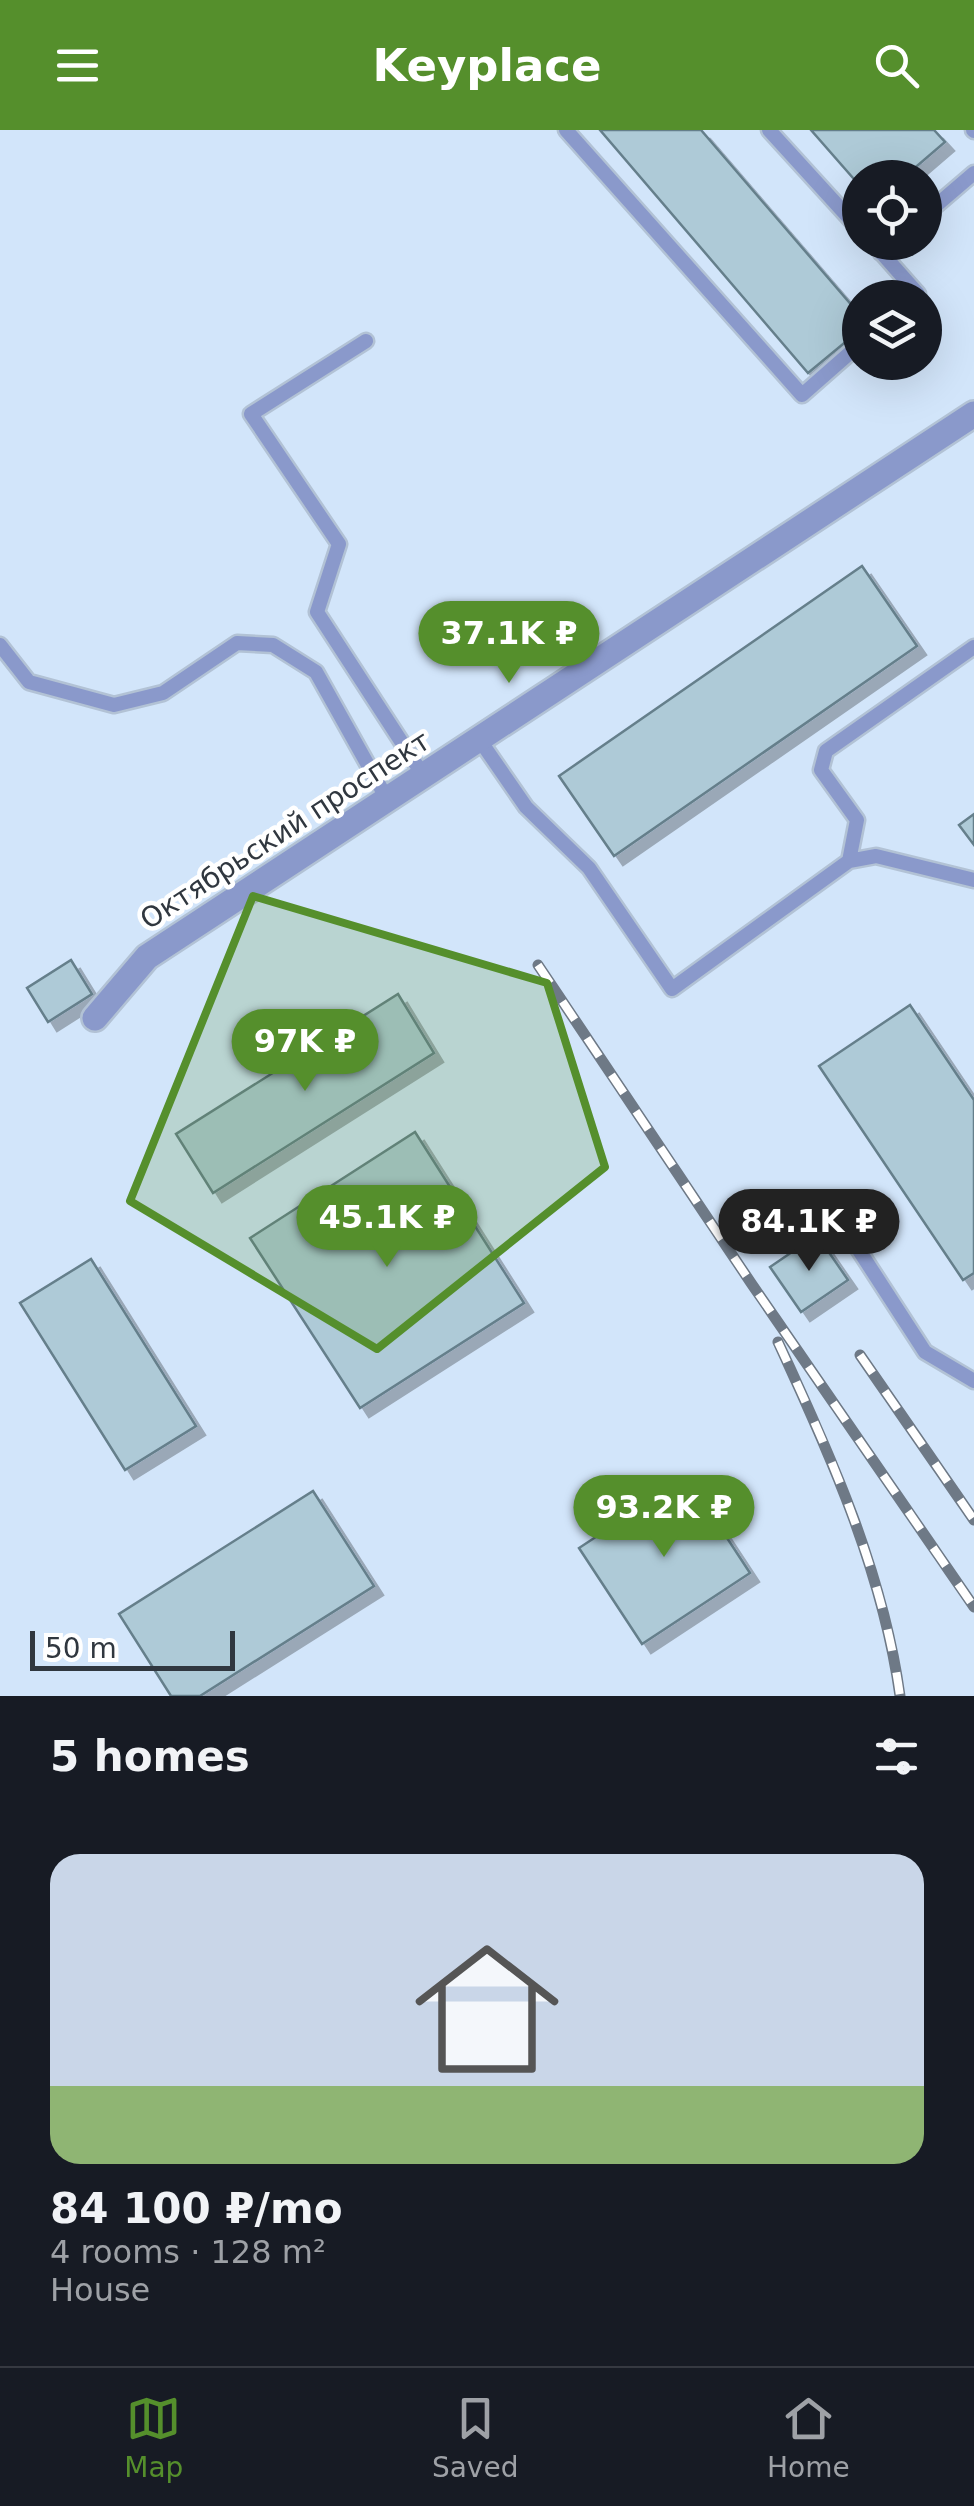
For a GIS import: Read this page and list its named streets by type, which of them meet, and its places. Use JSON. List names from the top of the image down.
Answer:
{
  "streets": {
    "street": ["Октябрьский проспект"]
  },
  "scale_bar": "50 m",
  "page": {
    "header": "Keyplace",
    "price": [
      "37.1K ₽",
      "97K ₽",
      "45.1K ₽",
      "84.1K ₽",
      "93.2K ₽"
    ],
    "scale": "50 m",
    "heading": "5 homes",
    "list": [
      {
        "name": "84 100 ₽/mo",
        "note": "4 rooms · 128 m² · House"
      }
    ],
    "tabs": ["Map", "Saved", "Home"]
  }
}
